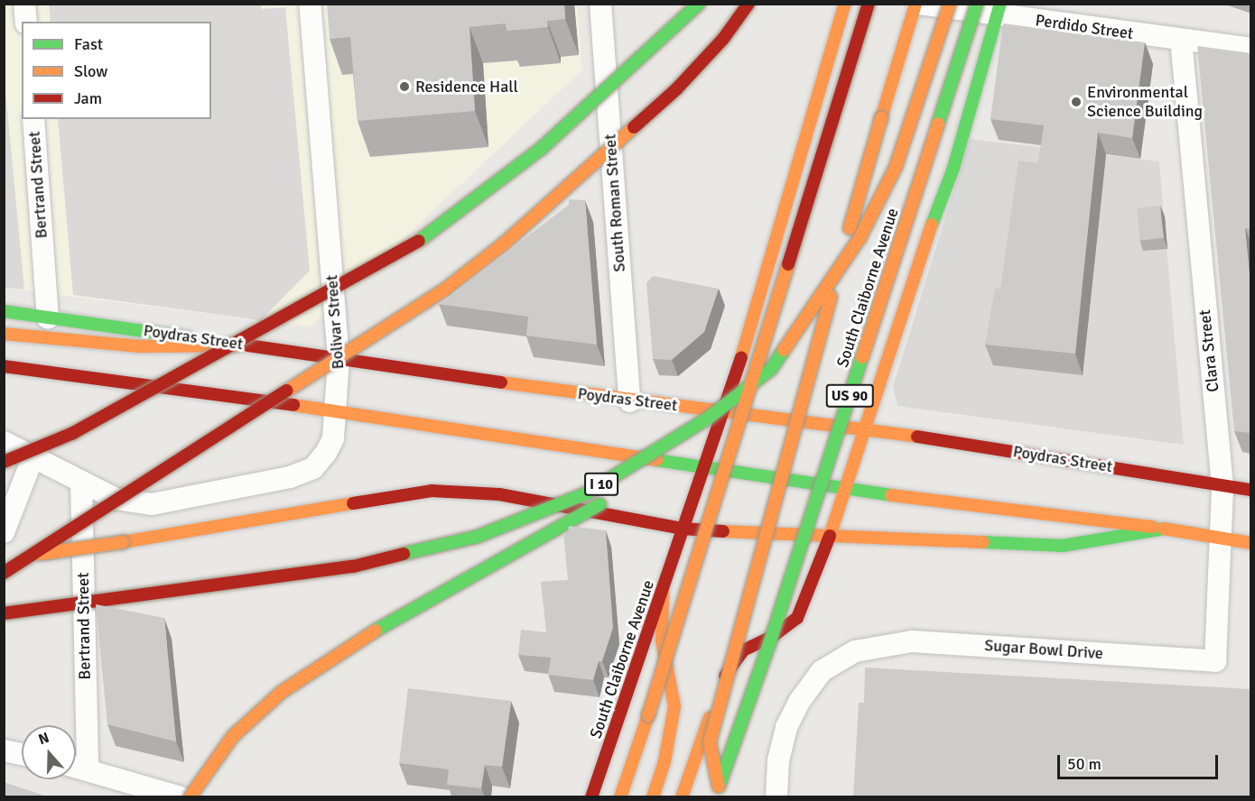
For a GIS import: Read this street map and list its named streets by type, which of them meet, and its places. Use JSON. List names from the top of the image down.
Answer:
{
  "streets": {
    "main road": [
      "South Claiborne Avenue",
      "Poydras Street",
      "US 90",
      "I 10"
    ],
    "street": [
      "Perdido Street",
      "Bertrand Street",
      "South Roman Street",
      "Bolivar Street",
      "Clara Street",
      "Sugar Bowl Drive"
    ]
  },
  "crossings": [
    ["Perdido Street", "Clara Street"],
    ["Bertrand Street", "Bolivar Street"],
    ["Bertrand Street", "Poydras Street"],
    ["South Roman Street", "Poydras Street"],
    ["South Claiborne Avenue", "Poydras Street"],
    ["Bolivar Street", "Poydras Street"],
    ["Poydras Street", "Clara Street"],
    ["Clara Street", "Sugar Bowl Drive"]
  ],
  "places": ["Residence Hall", "Environmental Science Building"],
  "legend": ["Fast", "Slow", "Jam"],
  "scale_bar": "50 m",
  "north": "top"
}
